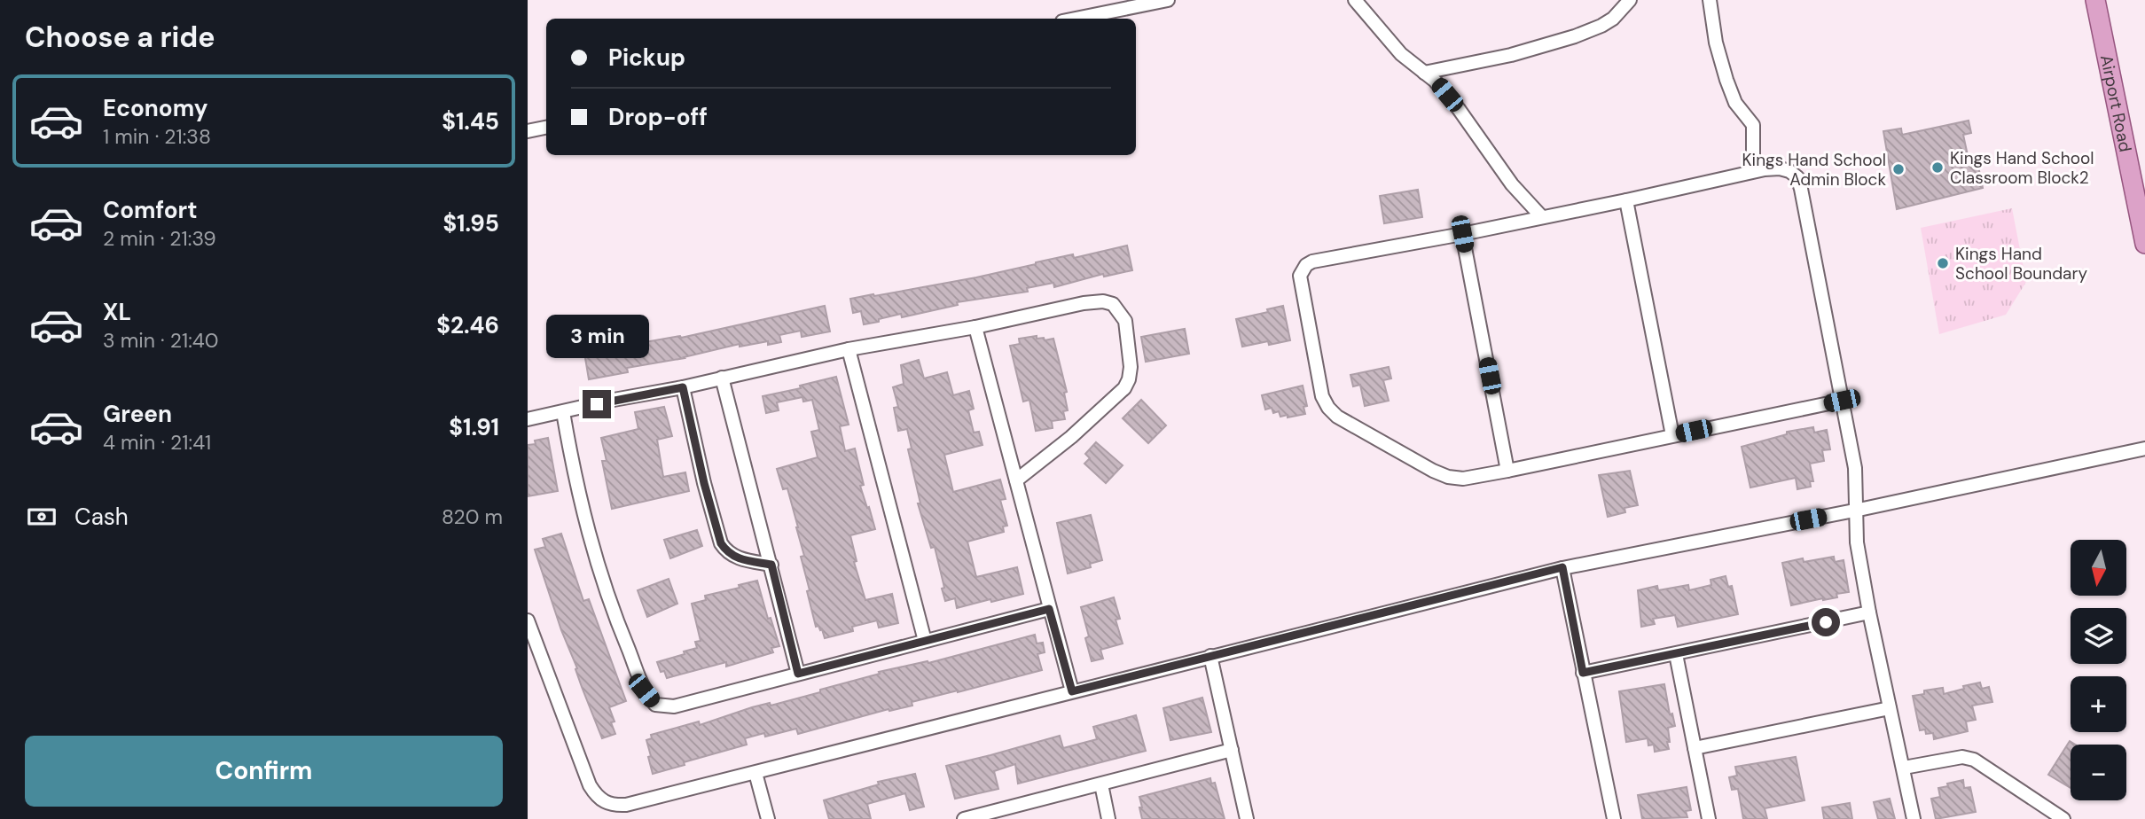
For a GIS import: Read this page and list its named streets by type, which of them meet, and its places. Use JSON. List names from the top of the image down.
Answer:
{
  "streets": {
    "main road": ["Airport Road"]
  },
  "places": ["Kings Hand School Classroom Block2", "Kings Hand School Admin Block", "Kings Hand School Boundary"],
  "north": "bottom",
  "page": {
    "heading": "Choose a ride",
    "banner": ["Pickup", "Drop-off"],
    "list": [
      {
        "name": "Economy",
        "note": "1 min · 21:38",
        "value": "$1.45"
      },
      {
        "name": "Comfort",
        "note": "2 min · 21:39",
        "value": "$1.95"
      },
      {
        "name": "XL",
        "note": "3 min · 21:40",
        "value": "$2.46"
      },
      {
        "name": "Green",
        "note": "4 min · 21:41",
        "value": "$1.91"
      }
    ],
    "bubble": "3 min",
    "pay": ["Cash", "820 m"],
    "map_buttons": ["+", "−"],
    "buttons": "Confirm"
  }
}
